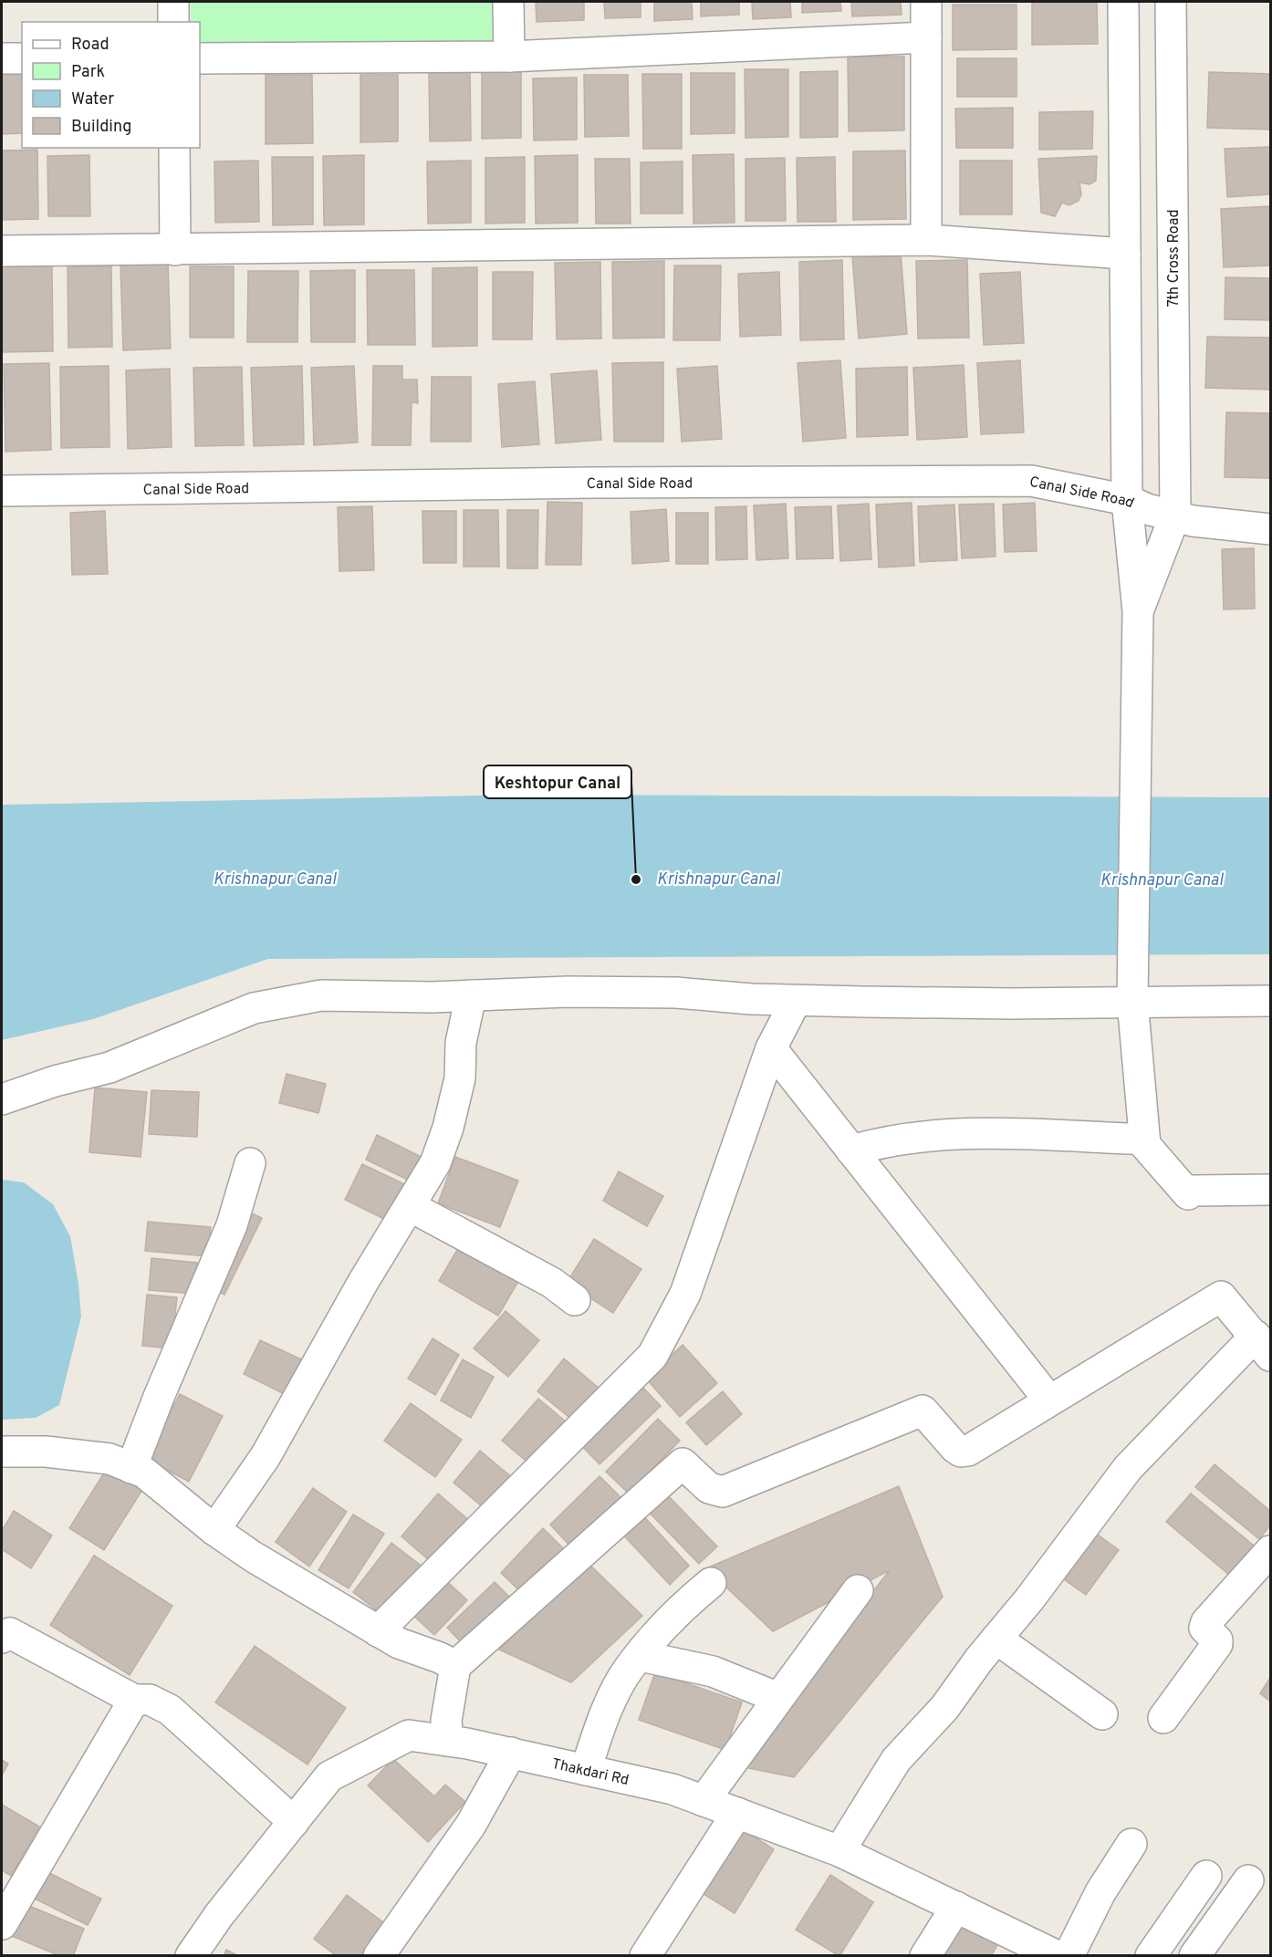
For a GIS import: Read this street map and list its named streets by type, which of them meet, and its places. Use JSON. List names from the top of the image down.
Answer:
{
  "streets": {
    "street": ["7th Cross Road", "Canal Side Road", "Thakdari Rd"]
  },
  "crossings": [
    ["7th Cross Road", "Canal Side Road"]
  ],
  "water": ["Krishnapur Canal"],
  "places": ["Keshtopur Canal"],
  "legend": [
    "Road",
    "Park",
    "Water",
    "Building"
  ]
}
